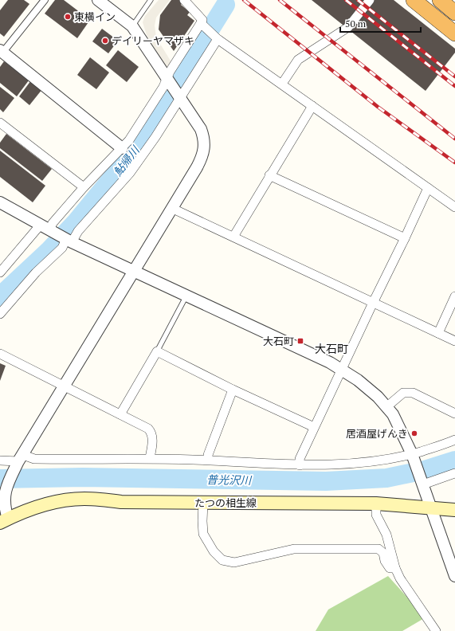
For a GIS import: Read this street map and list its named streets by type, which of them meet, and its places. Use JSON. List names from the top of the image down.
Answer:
{
  "streets": {
    "main road": ["たつの相生線"]
  },
  "districts": ["大石町"],
  "water": ["鮎帰川", "普光沢川"],
  "places": {
    "other": ["東横イン", "デイリーヤマザキ", "居酒屋げんき"],
    "transit": ["大石町"]
  },
  "scale_bar": "50 m"
}
